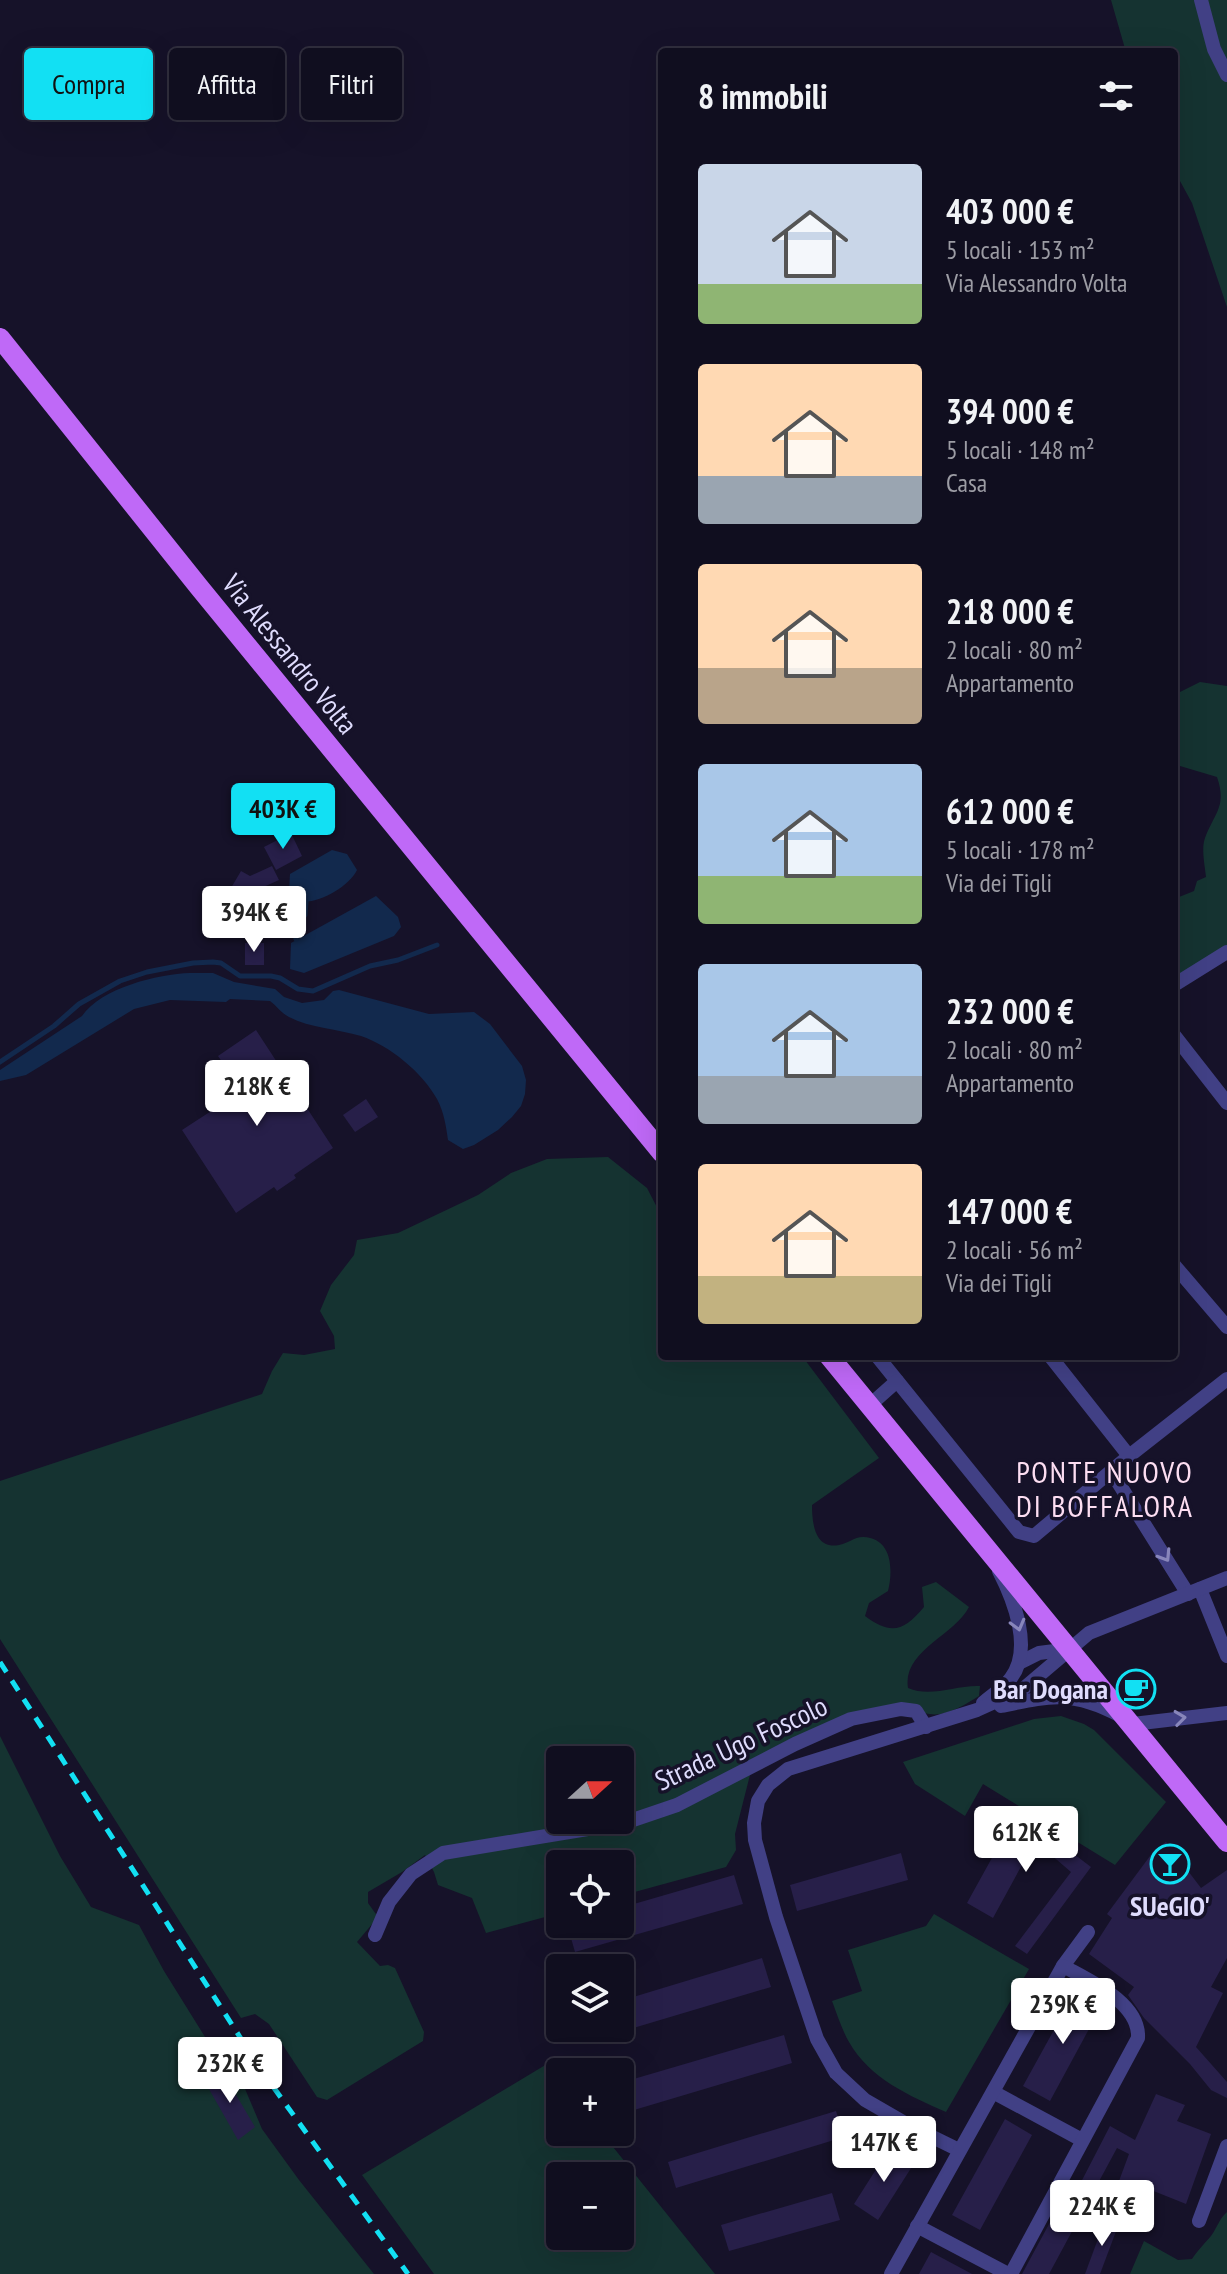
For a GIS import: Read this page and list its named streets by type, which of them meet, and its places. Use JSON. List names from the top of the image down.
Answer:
{
  "streets": {
    "main road": ["Via Alessandro Volta"],
    "street": ["Strada Ugo Foscolo"]
  },
  "districts": ["PONTE NUOVO DI BOFFALORA"],
  "places": {
    "cafe": ["Bar Dogana"],
    "bar": ["SUeGIO'"]
  },
  "north": "right",
  "page": {
    "chip": ["Compra", "Affitta", "Filtri"],
    "heading": "8 immobili",
    "list": [
      {
        "name": "403 000 €",
        "note": "5 locali · 153 m² · Via Alessandro Volta"
      },
      {
        "name": "394 000 €",
        "note": "5 locali · 148 m² · Casa"
      },
      {
        "name": "218 000 €",
        "note": "2 locali · 80 m² · Appartamento"
      },
      {
        "name": "612 000 €",
        "note": "5 locali · 178 m² · Via dei Tigli"
      },
      {
        "name": "232 000 €",
        "note": "2 locali · 80 m² · Appartamento"
      },
      {
        "name": "147 000 €",
        "note": "2 locali · 56 m² · Via dei Tigli"
      }
    ],
    "price": [
      "403K €",
      "394K €",
      "218K €",
      "612K €",
      "239K €",
      "232K €",
      "147K €",
      "224K €"
    ],
    "map_buttons": ["+", "−"]
  }
}
